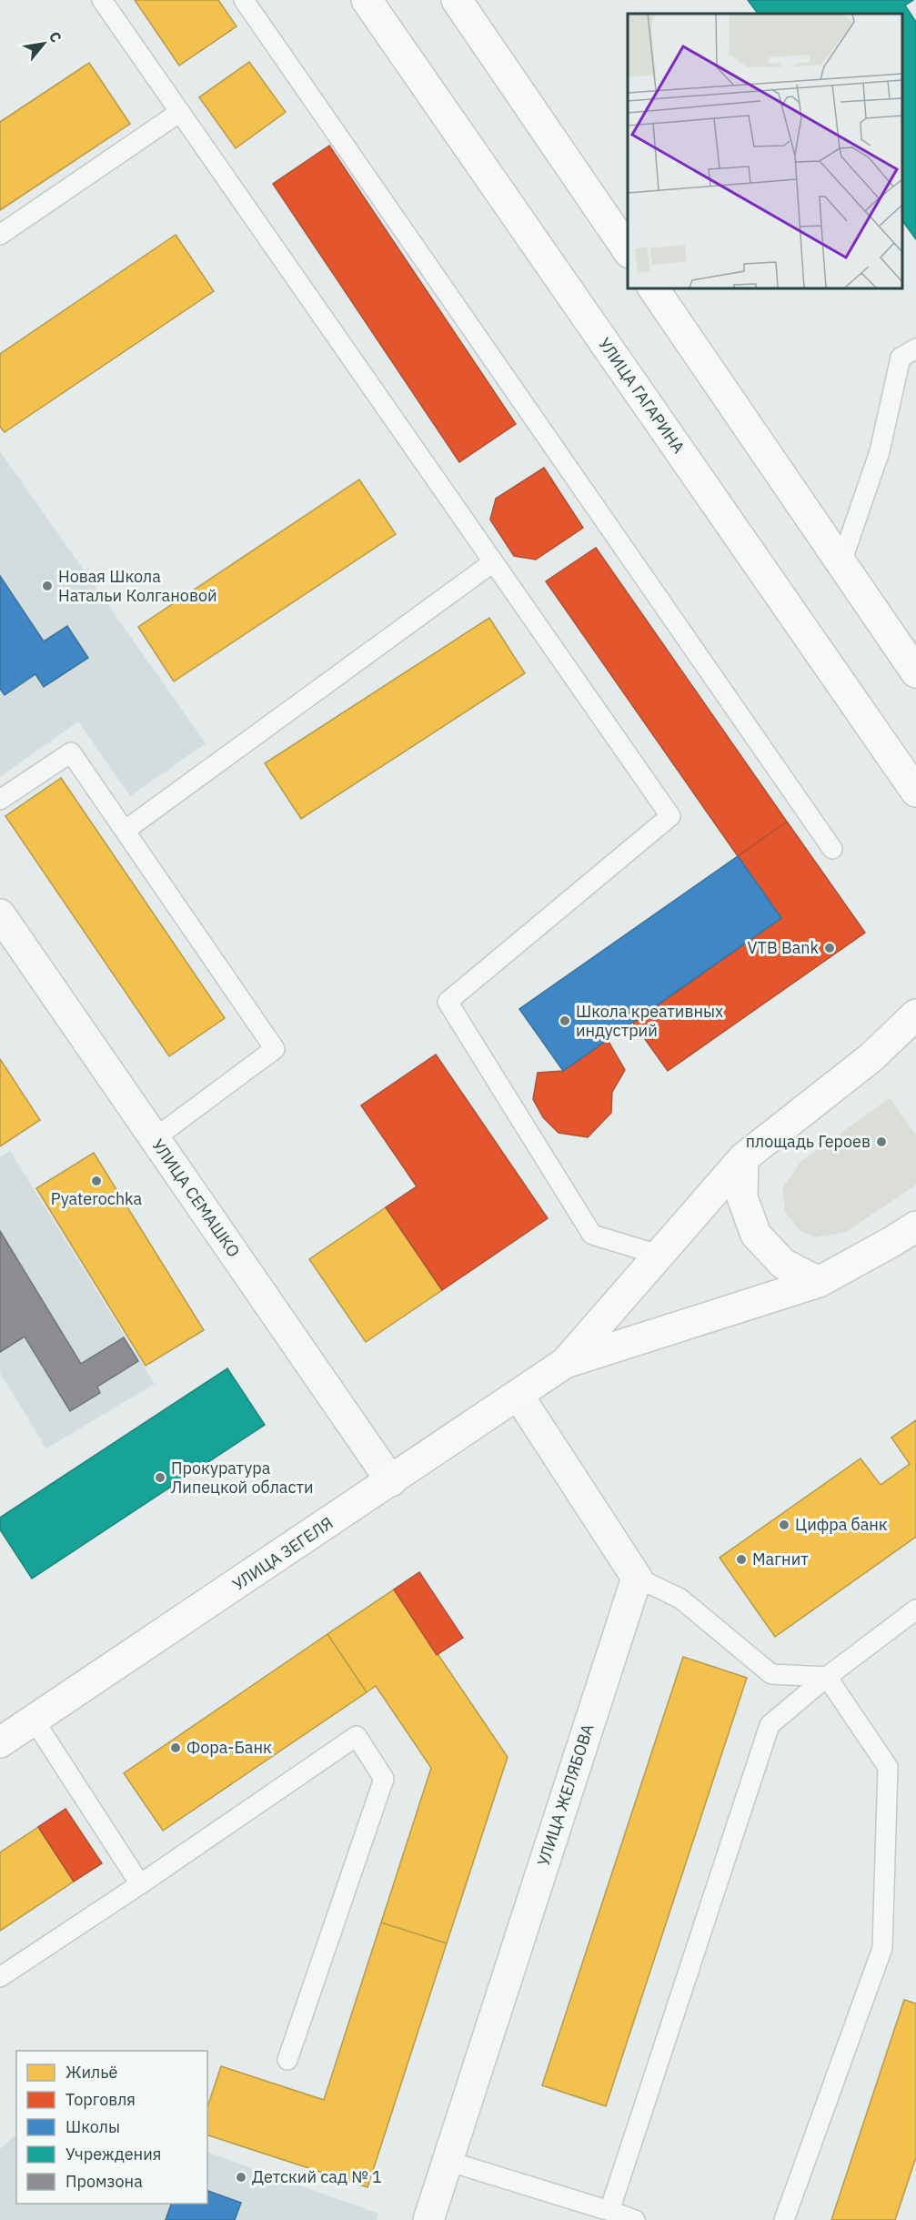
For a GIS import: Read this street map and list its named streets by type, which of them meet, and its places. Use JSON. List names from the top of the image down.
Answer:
{
  "streets": {
    "main road": ["УЛИЦА ГАГАРИНА", "УЛИЦА ЗЕГЕЛЯ"],
    "street": ["УЛИЦА СЕМАШКО", "УЛИЦА ЖЕЛЯБОВА"]
  },
  "crossings": [
    ["УЛИЦА СЕМАШКО", "УЛИЦА ЗЕГЕЛЯ"]
  ],
  "places": [
    "Новая Школа Натальи Колгановой",
    "VTB Bank",
    "Школа креативных индустрий",
    "площадь Героев",
    "Pyaterochka",
    "Прокуратура Липецкой области",
    "Цифра банк",
    "Магнит",
    "Фора-Банк",
    "Детский сад № 1"
  ],
  "legend": [
    "Жильё",
    "Торговля",
    "Школы",
    "Учреждения",
    "Промзона"
  ],
  "north": "top right"
}
